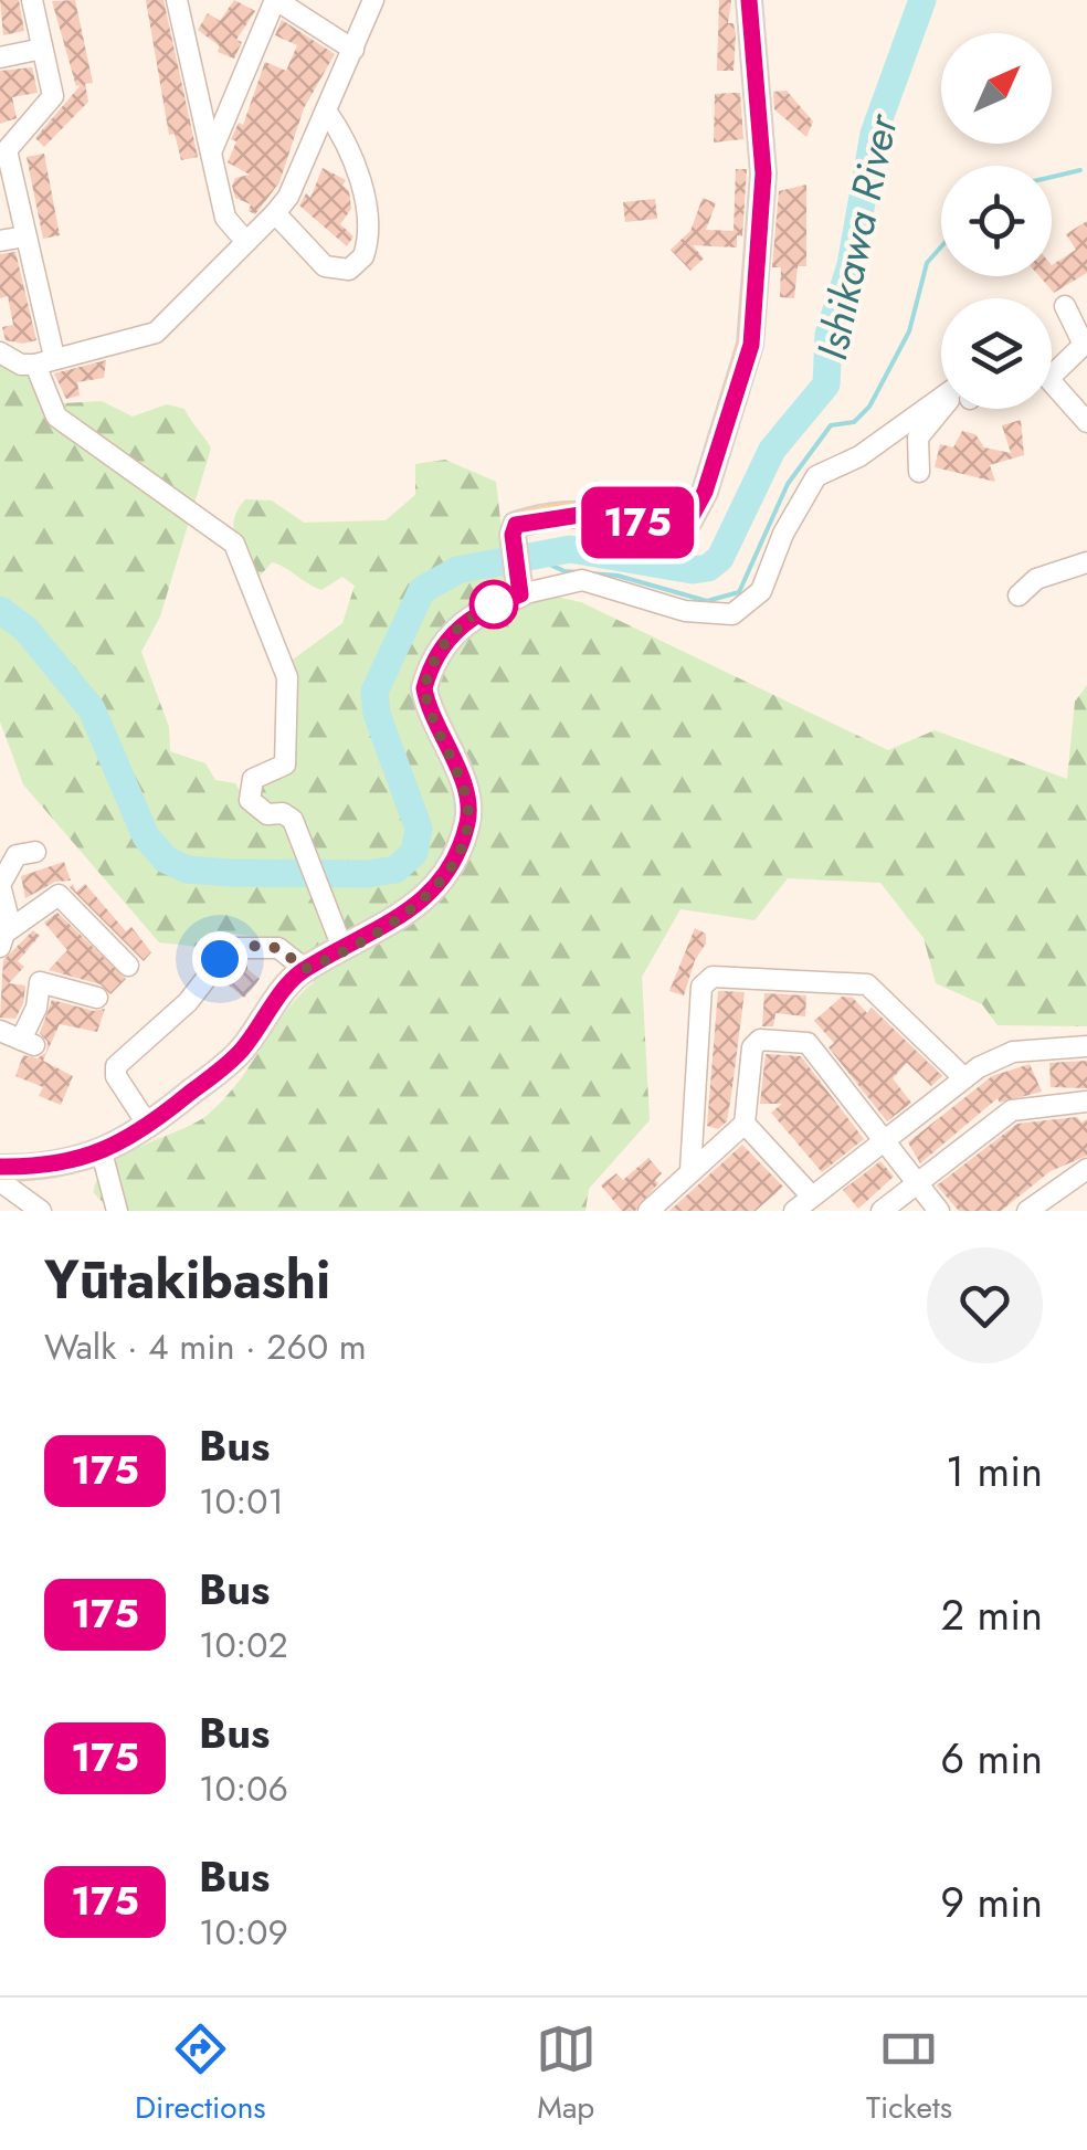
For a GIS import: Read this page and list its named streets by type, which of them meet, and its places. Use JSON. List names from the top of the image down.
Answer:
{
  "water": ["Ishikawa River"],
  "lines": ["bus line 175"],
  "north": "top right",
  "page": {
    "on_map": "175",
    "heading": ["Yūtakibashi", "Walk · 4 min · 260 m"],
    "list": [
      {
        "mark": "175",
        "name": "Bus",
        "note": "10:01",
        "value": "1 min"
      },
      {
        "mark": "175",
        "name": "Bus",
        "note": "10:02",
        "value": "2 min"
      },
      {
        "mark": "175",
        "name": "Bus",
        "note": "10:06",
        "value": "6 min"
      },
      {
        "mark": "175",
        "name": "Bus",
        "note": "10:09",
        "value": "9 min"
      }
    ],
    "tabs": ["Directions", "Map", "Tickets"]
  }
}
